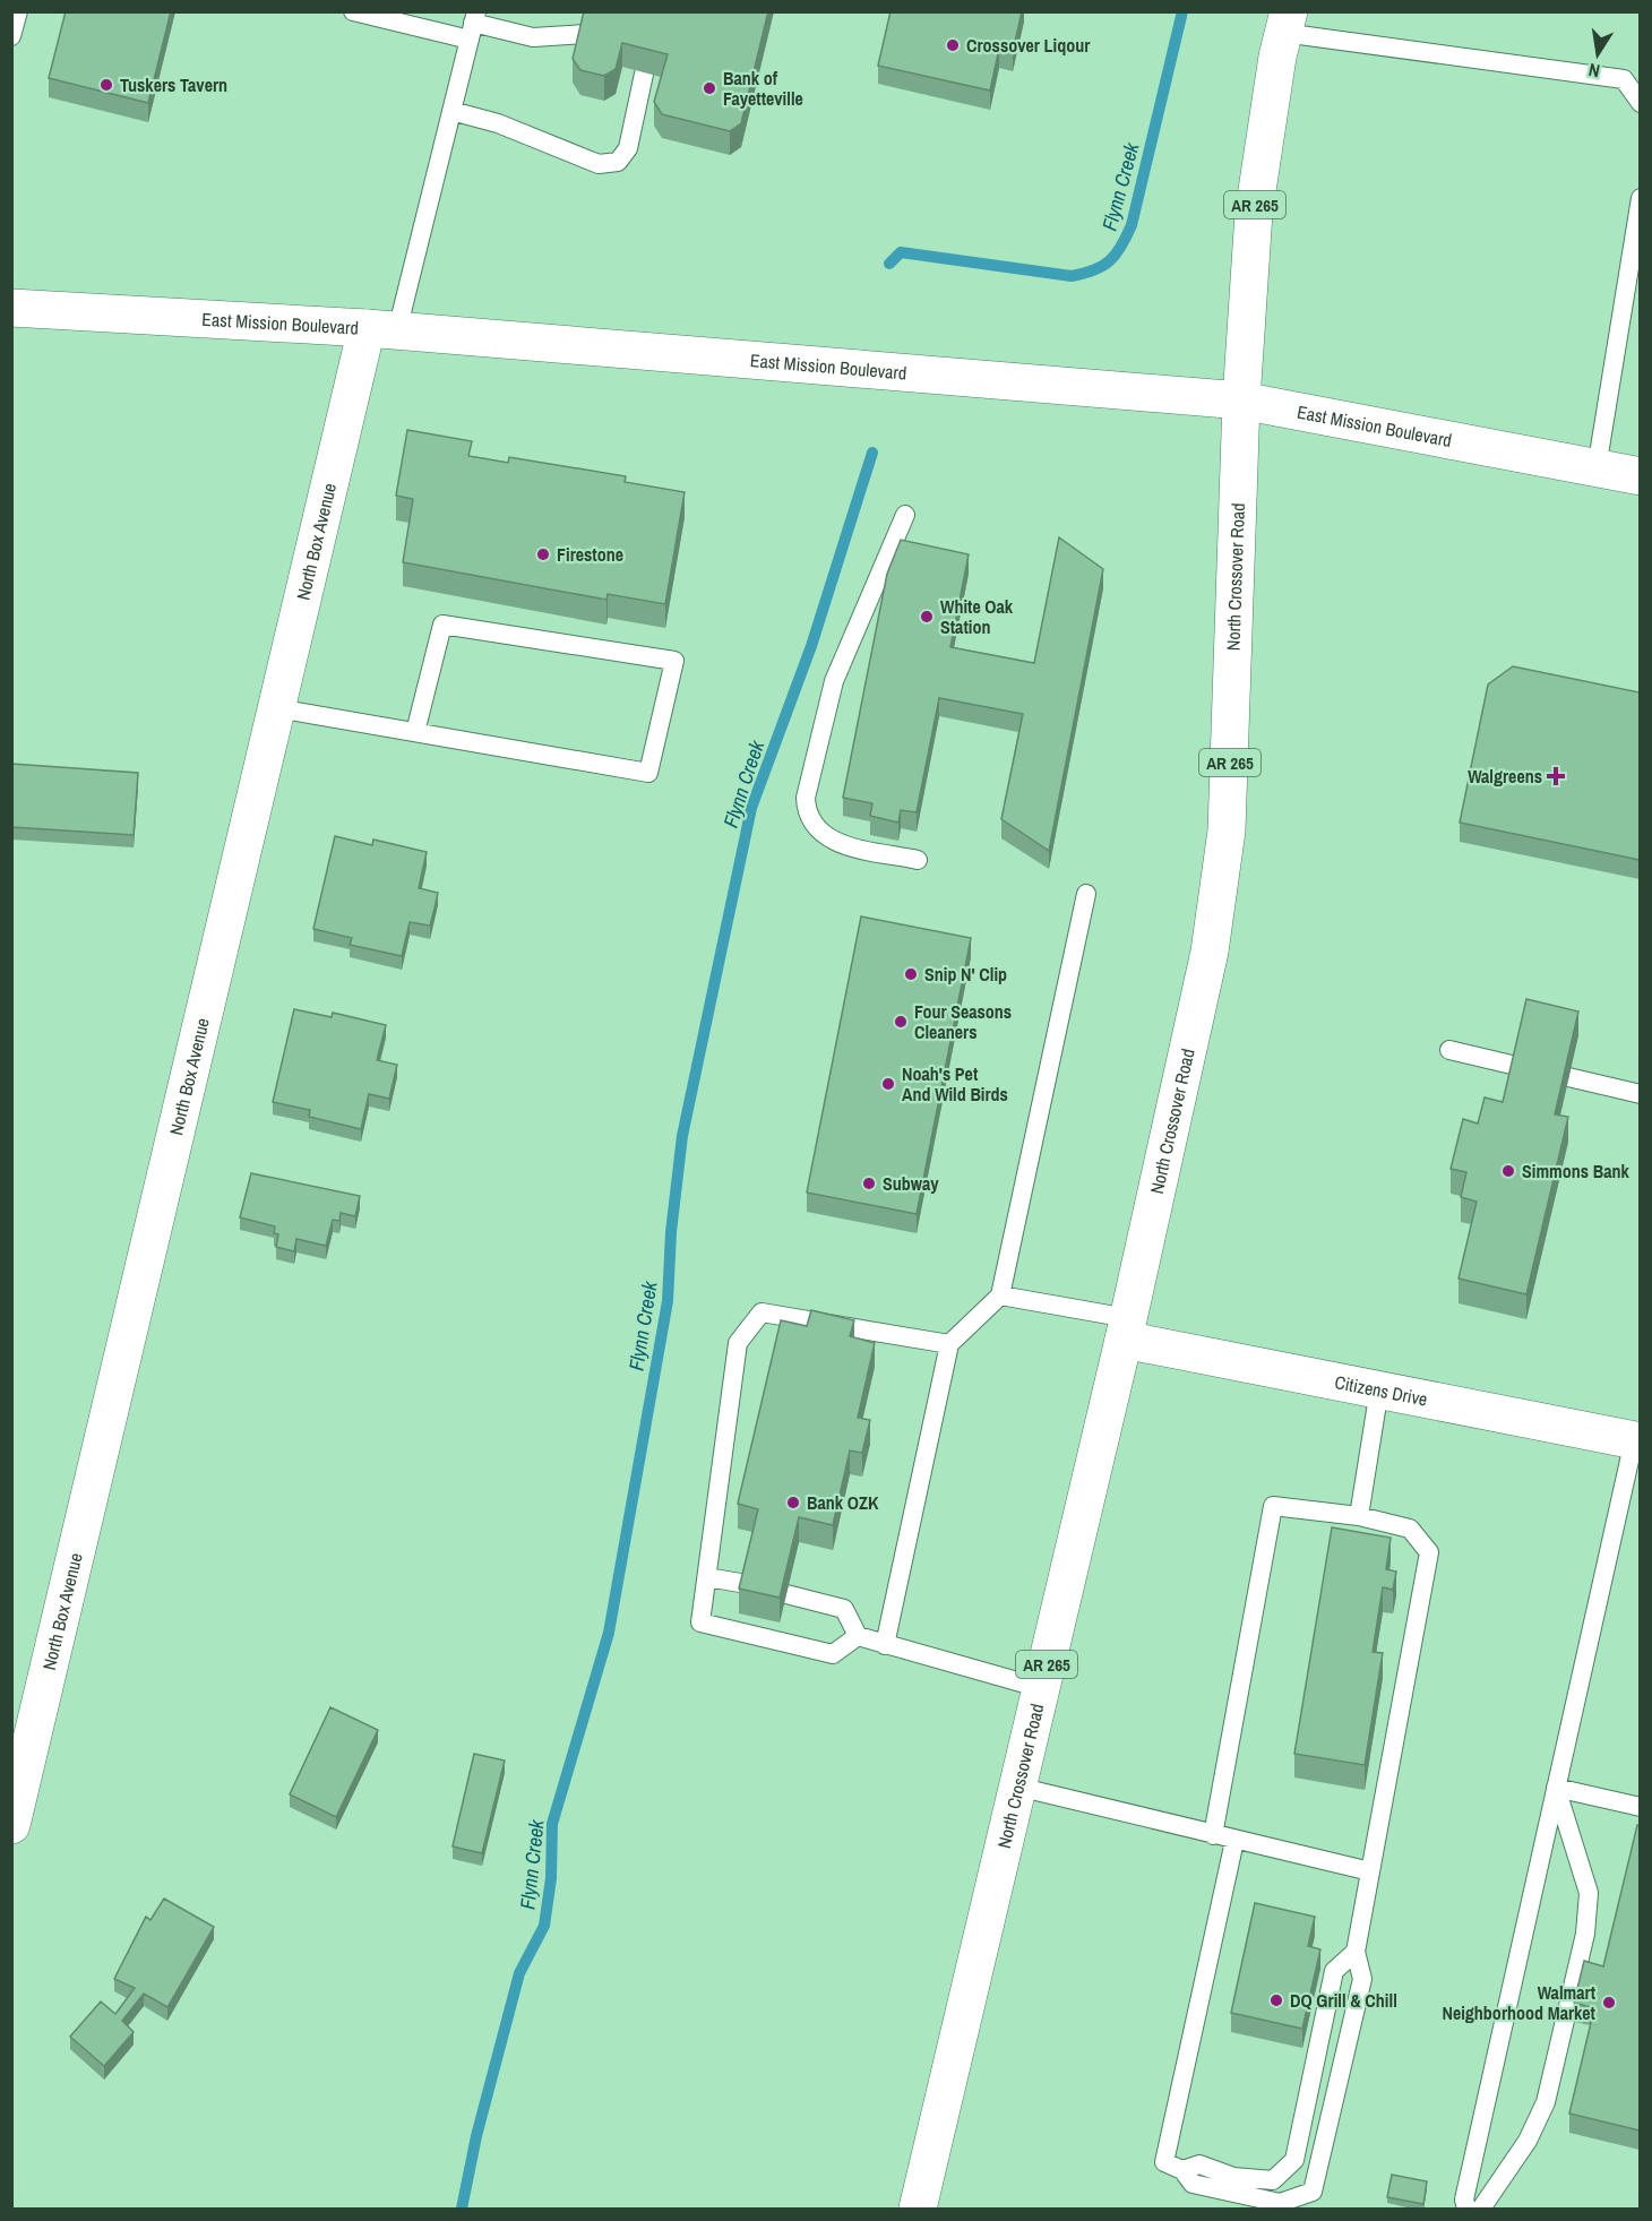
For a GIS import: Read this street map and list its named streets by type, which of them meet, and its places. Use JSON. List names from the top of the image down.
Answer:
{
  "streets": {
    "main road": [
      "AR 265",
      "East Mission Boulevard",
      "North Box Avenue",
      "North Crossover Road",
      "Citizens Drive"
    ]
  },
  "crossings": [
    ["East Mission Boulevard", "North Box Avenue"],
    ["East Mission Boulevard", "North Crossover Road"],
    ["North Crossover Road", "Citizens Drive"]
  ],
  "water": ["Flynn Creek"],
  "places": {
    "other": [
      "Crossover Liqour",
      "Tuskers Tavern",
      "Bank of Fayetteville",
      "Firestone",
      "White Oak Station",
      "Snip N' Clip",
      "Four Seasons Cleaners",
      "Noah's Pet And Wild Birds",
      "Simmons Bank",
      "Subway",
      "Bank OZK",
      "DQ Grill & Chill",
      "Walmart Neighborhood Market"
    ],
    "health": ["Walgreens"]
  },
  "north": "bottom"
}
